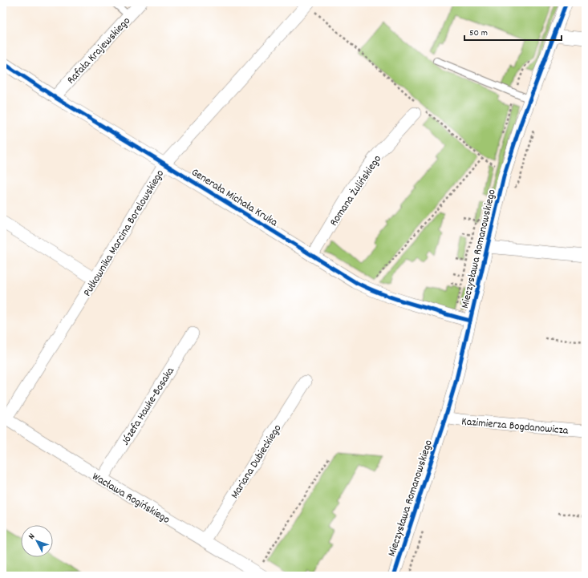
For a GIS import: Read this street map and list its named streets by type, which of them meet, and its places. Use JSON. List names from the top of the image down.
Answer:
{
  "streets": {
    "street": [
      "Rafała Krajewskiego",
      "Romana Żulińskiego",
      "Generała Michała Kruka",
      "Pułkownika Marcina Borelowskiego",
      "Mieczysława Romanowskiego",
      "Józefa Hauke-Bosaka",
      "Kazimierza Bogdanowicza",
      "Mariana Dubieckiego",
      "Wacława Rogińskiego"
    ]
  },
  "crossings": [
    ["Rafała Krajewskiego", "Generała Michała Kruka"],
    ["Romana Żulińskiego", "Generała Michała Kruka"],
    ["Generała Michała Kruka", "Pułkownika Marcina Borelowskiego"],
    ["Generała Michała Kruka", "Mieczysława Romanowskiego"],
    ["Pułkownika Marcina Borelowskiego", "Wacława Rogińskiego"],
    ["Mieczysława Romanowskiego", "Kazimierza Bogdanowicza"],
    ["Józefa Hauke-Bosaka", "Wacława Rogińskiego"],
    ["Mariana Dubieckiego", "Wacława Rogińskiego"]
  ],
  "scale_bar": "50 m",
  "north": "top left"
}
